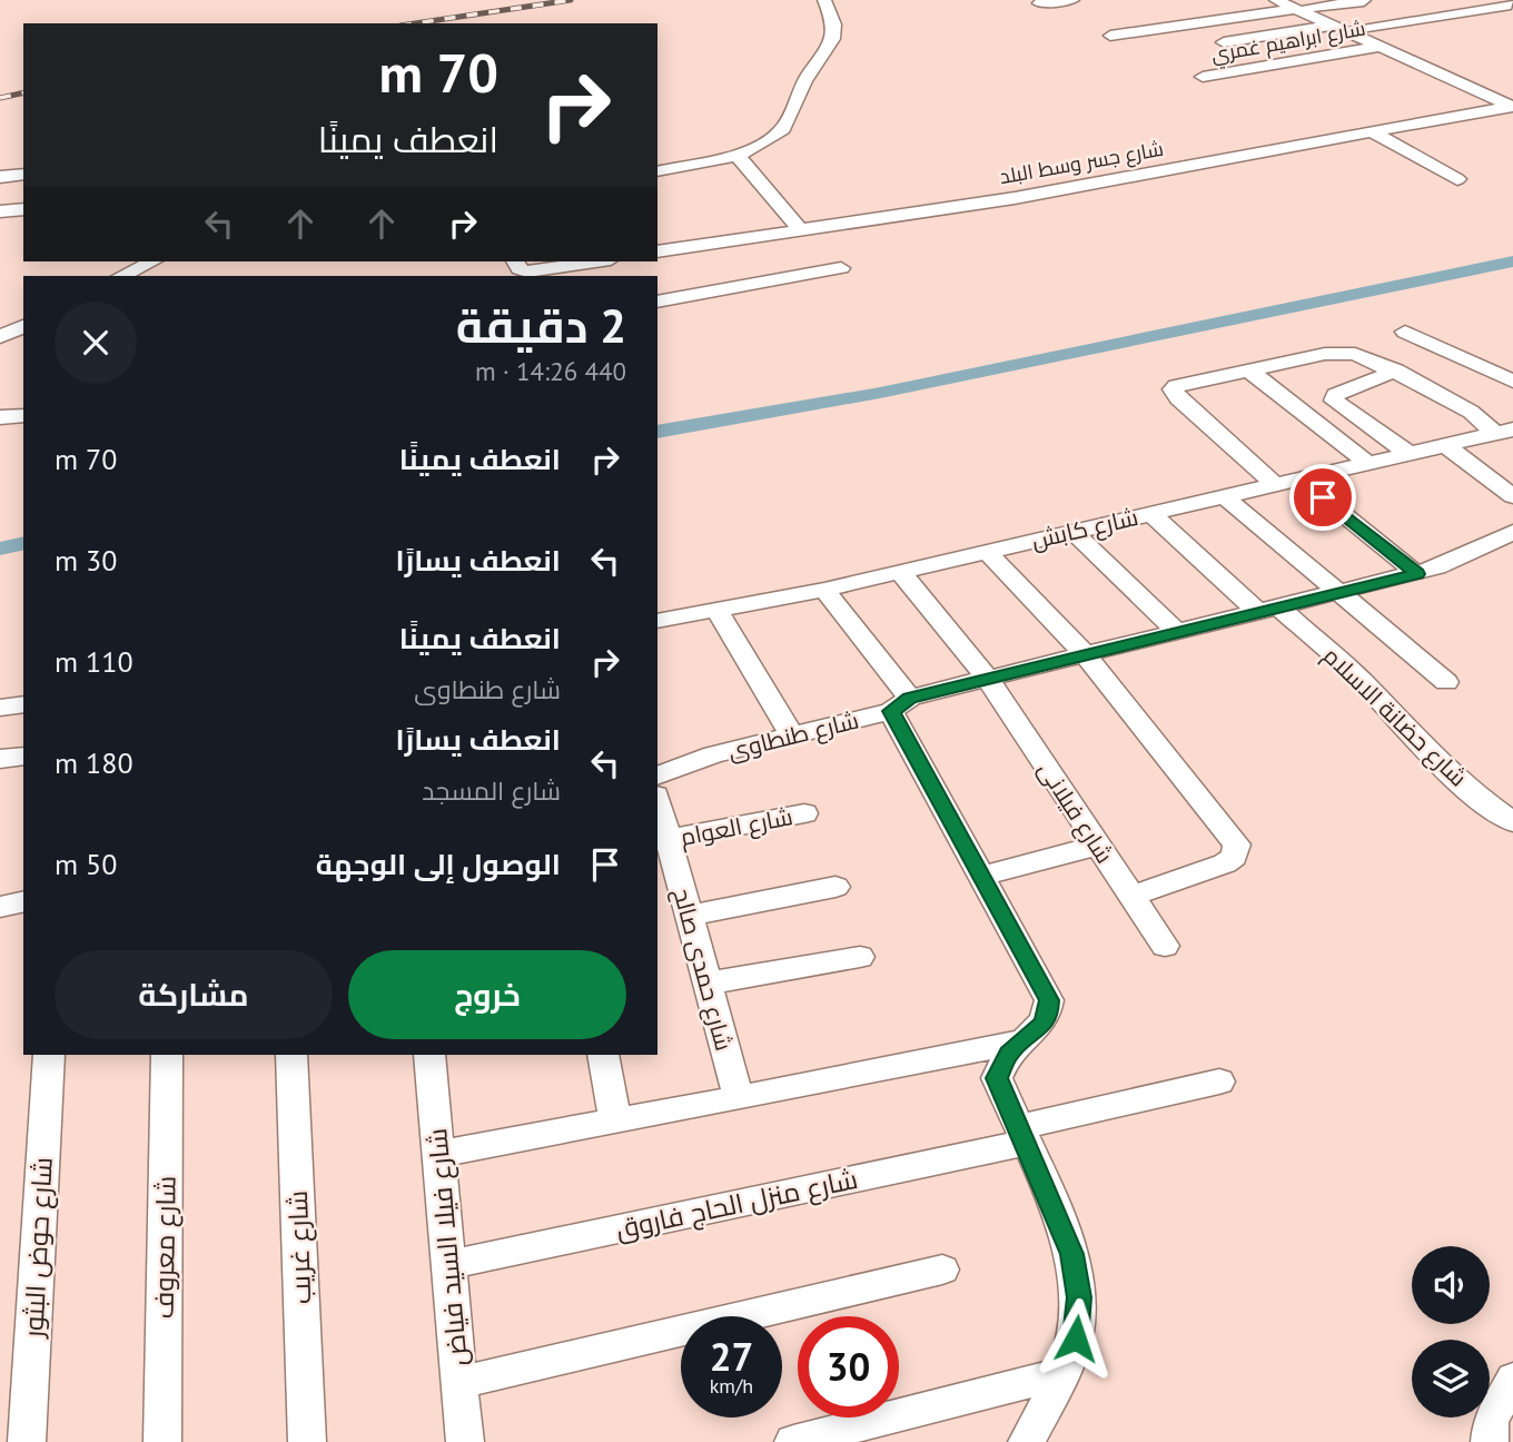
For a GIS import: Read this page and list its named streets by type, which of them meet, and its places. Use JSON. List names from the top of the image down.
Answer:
{
  "streets": {
    "street": [
      "شارع ابراهيم غمري",
      "شارع جسر وسط البلد",
      "شارع كابش",
      "شارع حضانة الاسلام",
      "شارع طنطاوى",
      "شارع فيلانى",
      "شارع العوام",
      "شارع حمدى صالح",
      "شارع منزل الحاج فاروق",
      "شارع حوض البثور",
      "شارع معروف",
      "شارع غريب",
      "شارع فيلا السيد فياض"
    ]
  },
  "crossings": [
    ["شارع كابش", "شارع حضانة الاسلام"],
    ["شارع كابش", "شارع فيلانى"],
    ["شارع حضانة الاسلام", "شارع طنطاوى"],
    ["شارع طنطاوى", "شارع فيلانى"],
    ["شارع العوام", "شارع حمدى صالح"],
    ["شارع منزل الحاج فاروق", "شارع فيلا السيد فياض"]
  ],
  "page": {
    "turn": ["70 m", "انعطف يمينًا"],
    "heading": ["2 دقيقة", "440 m · 14:26"],
    "list": [
      {
        "name": "انعطف يمينًا",
        "value": "70 m"
      },
      {
        "name": "انعطف يسارًا",
        "value": "30 m"
      },
      {
        "name": "انعطف يمينًا",
        "note": "شارع طنطاوى",
        "value": "110 m"
      },
      {
        "name": "انعطف يسارًا",
        "note": "شارع المسجد",
        "value": "180 m"
      },
      {
        "name": "الوصول إلى الوجهة",
        "value": "50 m"
      }
    ],
    "buttons": ["خروج", "مشاركة"],
    "speed": "27 km/h",
    "limit": "30"
  }
}
